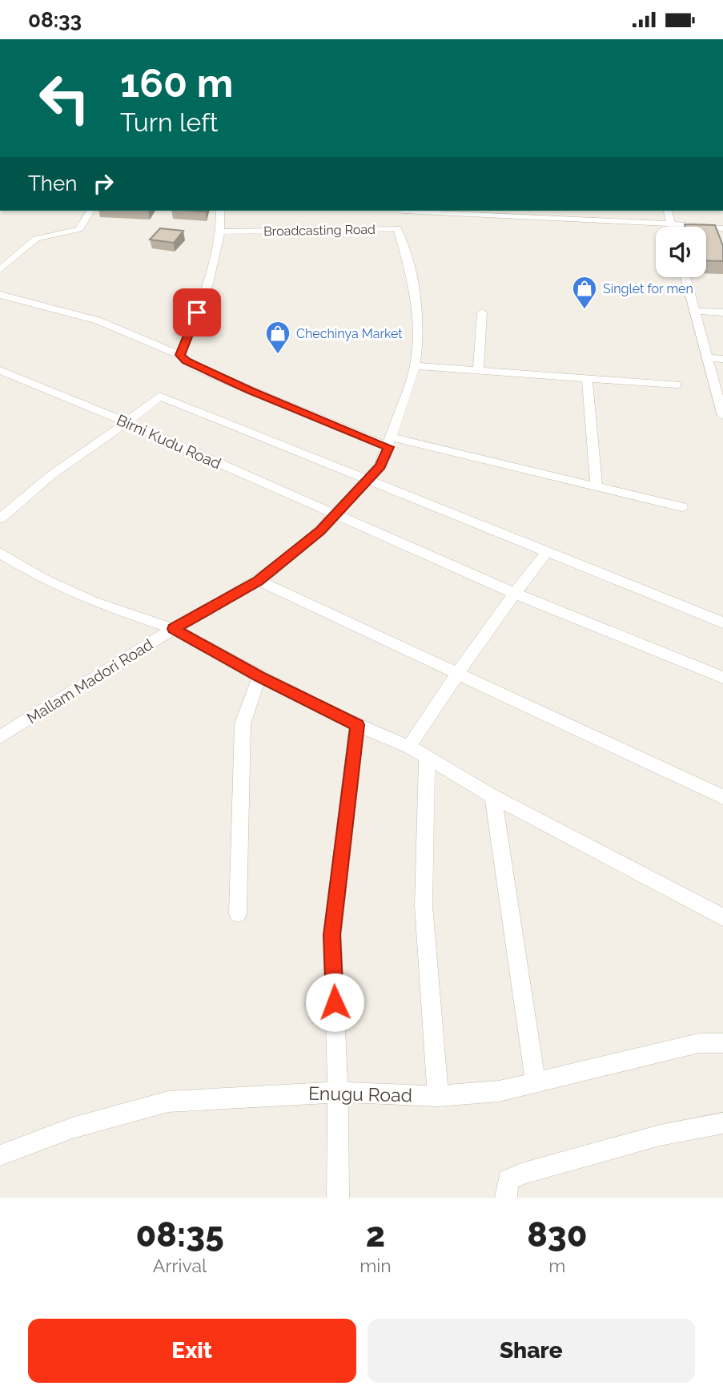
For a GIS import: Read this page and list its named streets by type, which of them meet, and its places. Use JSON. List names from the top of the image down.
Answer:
{
  "streets": {
    "street": [
      "Broadcasting Road",
      "Birni Kudu Road",
      "Mallam Madori Road",
      "Enugu Road"
    ]
  },
  "crossings": [
    ["Broadcasting Road", "Mallam Madori Road"],
    ["Birni Kudu Road", "Mallam Madori Road"]
  ],
  "places": {
    "shop": ["Singlet for men", "Chechinya Market"]
  },
  "page": {
    "status": "08:33",
    "turn": ["160 m", "Turn left"],
    "then": "Then",
    "eta": [
      "08:35",
      "Arrival",
      "2",
      "min",
      "830",
      "m"
    ],
    "buttons": ["Exit", "Share"]
  }
}
